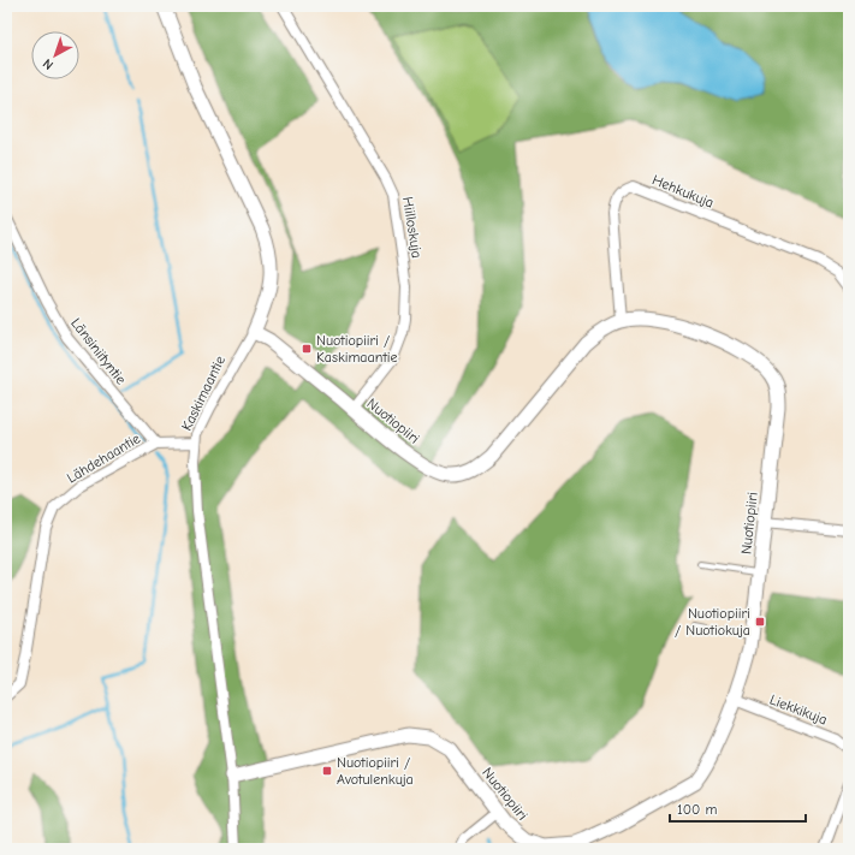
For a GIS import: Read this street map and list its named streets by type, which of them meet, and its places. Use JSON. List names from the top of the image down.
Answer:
{
  "streets": {
    "street": [
      "Hehkukuja",
      "Hiilloskuja",
      "Länsiniityntie",
      "Kaskimaantie",
      "Nuotiopiiri",
      "Lähdehaantie",
      "Liekkikuja"
    ]
  },
  "crossings": [
    ["Hehkukuja", "Nuotiopiiri"],
    ["Hiilloskuja", "Nuotiopiiri"],
    ["Länsiniityntie", "Lähdehaantie"],
    ["Kaskimaantie", "Nuotiopiiri"],
    ["Kaskimaantie", "Lähdehaantie"],
    ["Nuotiopiiri", "Liekkikuja"]
  ],
  "places": {
    "transit": ["Nuotiopiiri / Kaskimaantie", "Nuotiopiiri / Nuotiokuja", "Nuotiopiiri / Avotulenkuja"]
  },
  "scale_bar": "100 m",
  "north": "bottom left"
}
